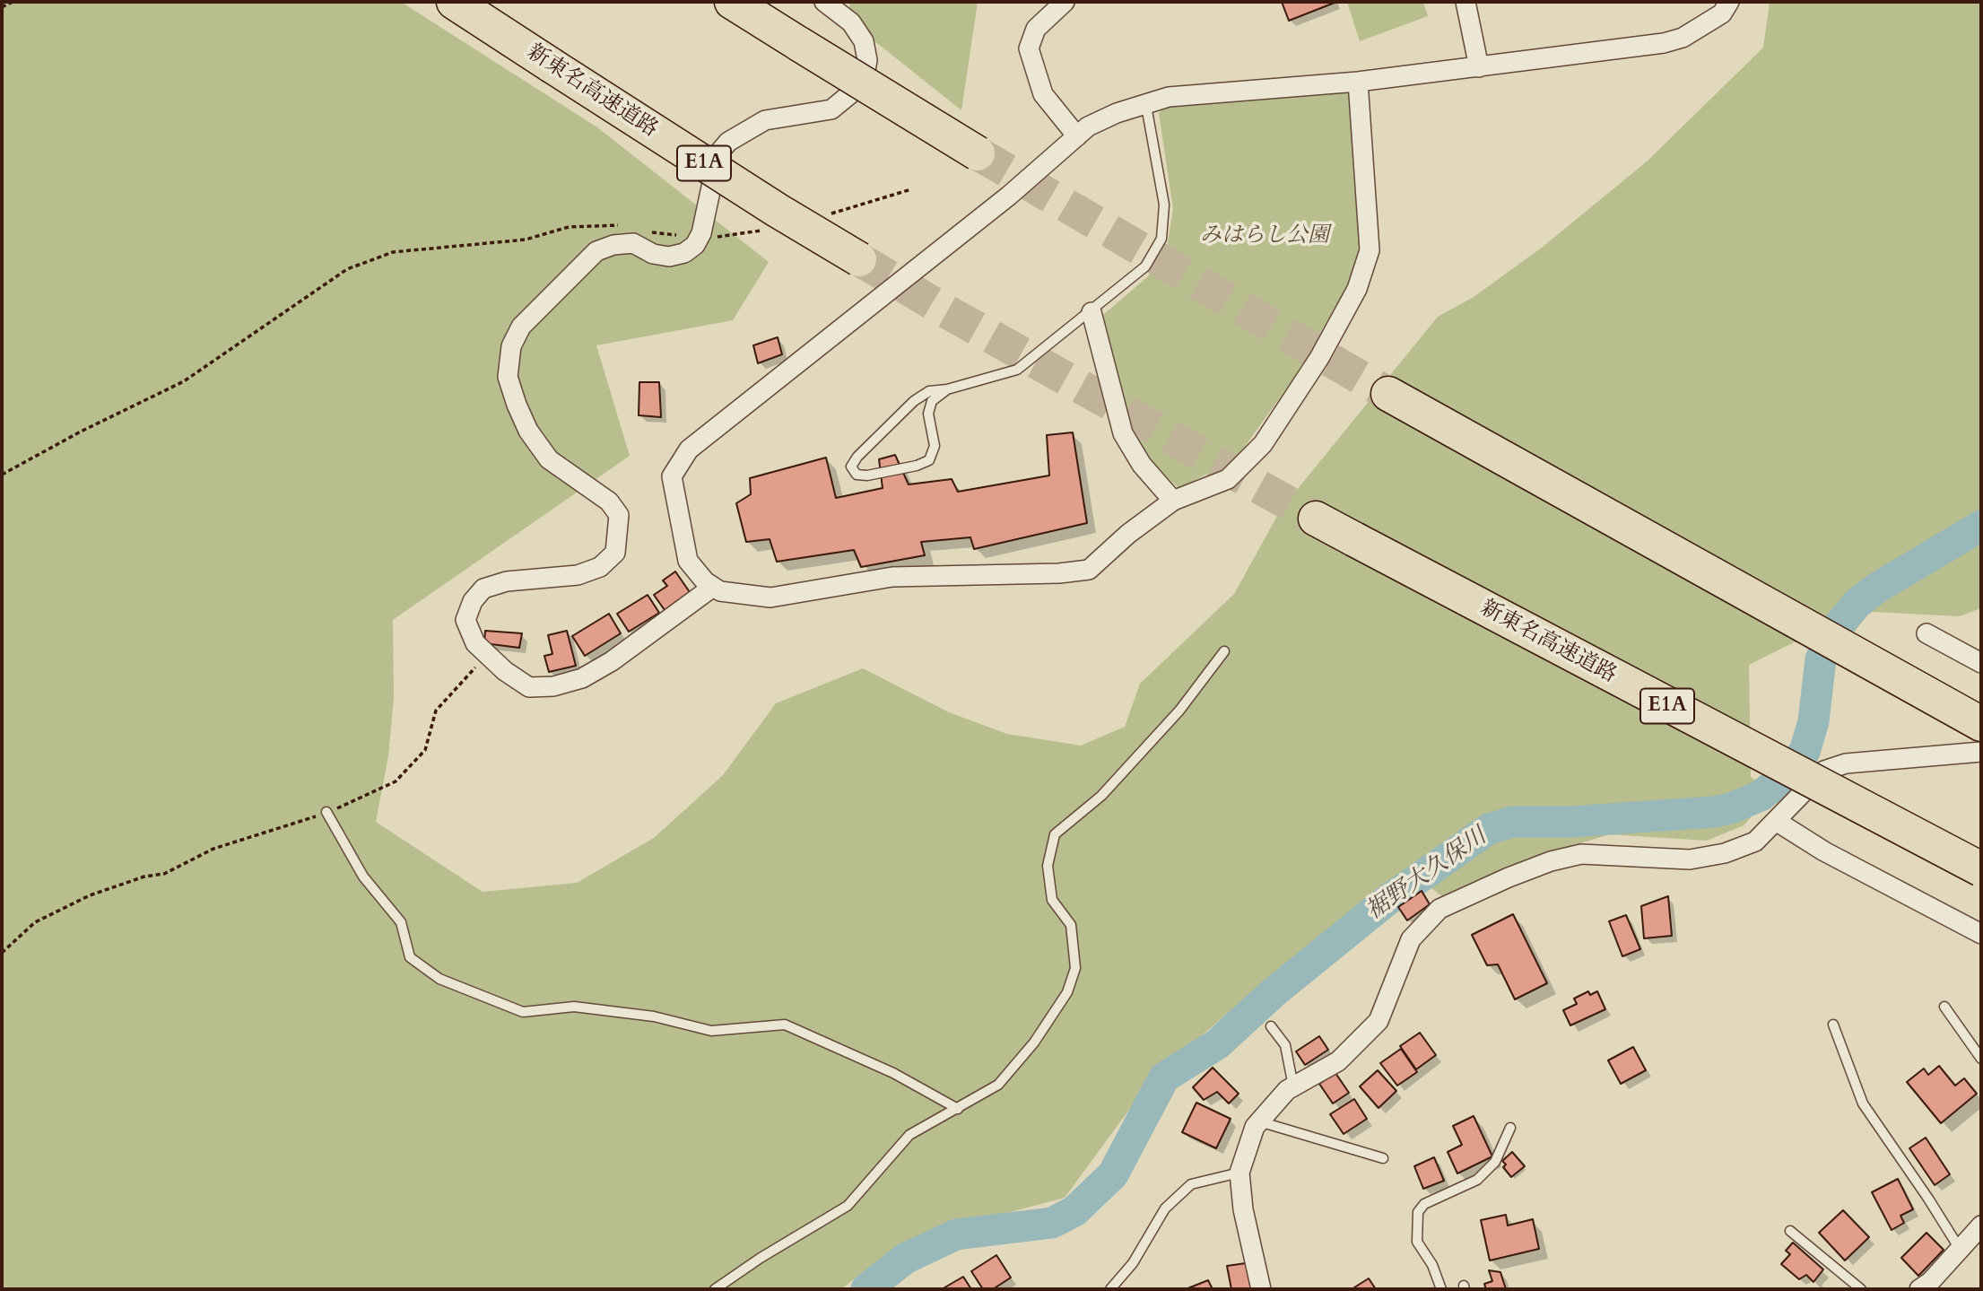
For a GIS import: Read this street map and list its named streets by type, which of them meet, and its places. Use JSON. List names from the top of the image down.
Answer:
{
  "streets": {
    "highway": ["新東名高速道路", "E1A"]
  },
  "water": ["裾野大久保川"],
  "parks": ["みはらし公園"]
}
